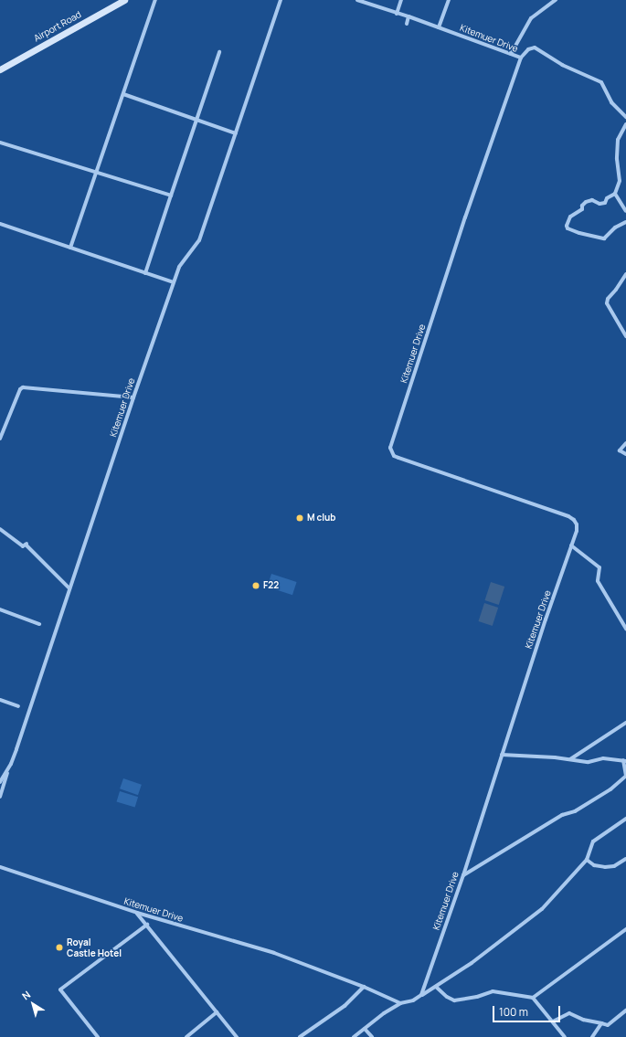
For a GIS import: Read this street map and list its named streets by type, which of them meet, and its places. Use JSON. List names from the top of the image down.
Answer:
{
  "streets": {
    "street": ["Airport Road", "Kitemuer Drive"]
  },
  "places": ["M club", "F22", "Royal Castle Hotel"],
  "scale_bar": "100 m",
  "north": "top left"
}
